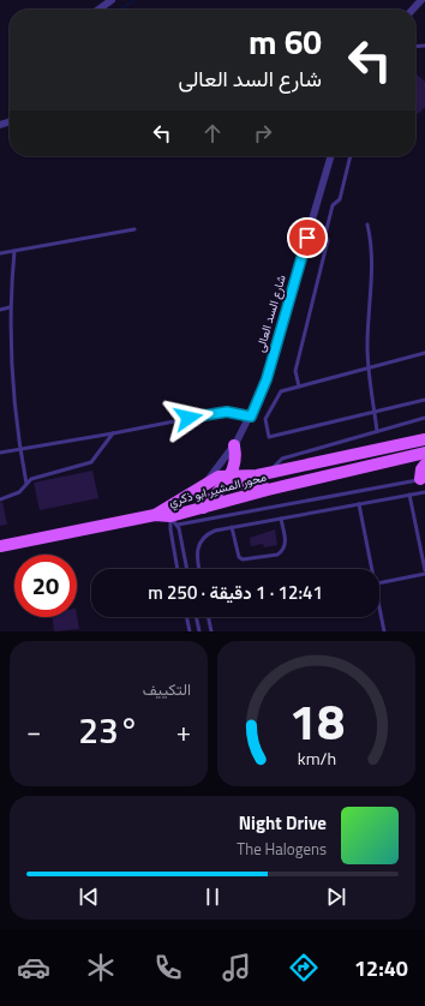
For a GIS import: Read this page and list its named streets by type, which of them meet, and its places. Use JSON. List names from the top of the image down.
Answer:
{
  "streets": {
    "main road": ["محور المشير ابو ذكري"],
    "street": ["شارع السد العالى"]
  },
  "crossings": [
    ["شارع السد العالى", "محور المشير ابو ذكري"]
  ],
  "page": {
    "turn": ["60 m", "شارع السد العالى"],
    "limit": "20",
    "trip": "12:41 · 1 دقيقة · 250 m",
    "tile": "التكييف",
    "heat": ["−", "23°", "+"],
    "song": ["Night Drive", "The Halogens"],
    "tabs": "12:40",
    "gauge": ["18", "km/h"]
  }
}
